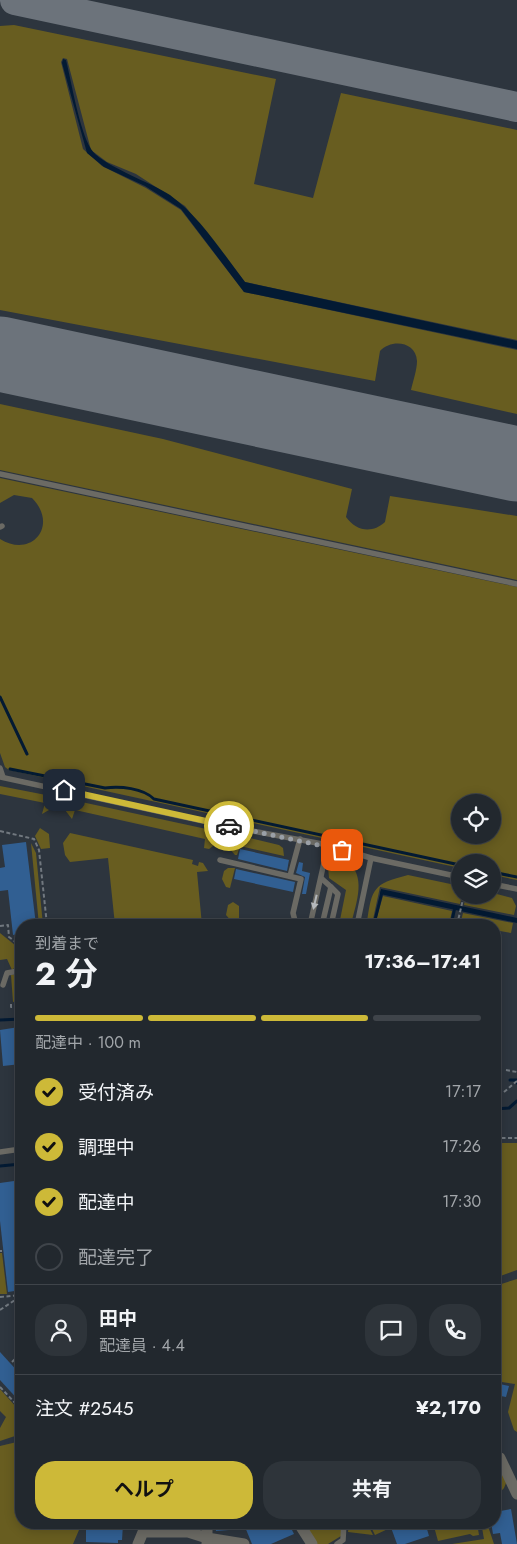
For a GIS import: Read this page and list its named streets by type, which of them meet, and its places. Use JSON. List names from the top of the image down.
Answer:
{
  "page": {
    "heading": ["2 分", "到着まで", "17:36–17:41"],
    "panel": [
      "田中",
      "配達員 · 4.4",
      "注文 #2545",
      "¥2,170"
    ],
    "bar": "配達中 · 100 m",
    "list": [
      ["受付済み", "17:17"],
      ["調理中", "17:26"],
      ["配達中", "17:30"],
      "配達完了"
    ],
    "buttons": ["ヘルプ", "共有"]
  }
}
